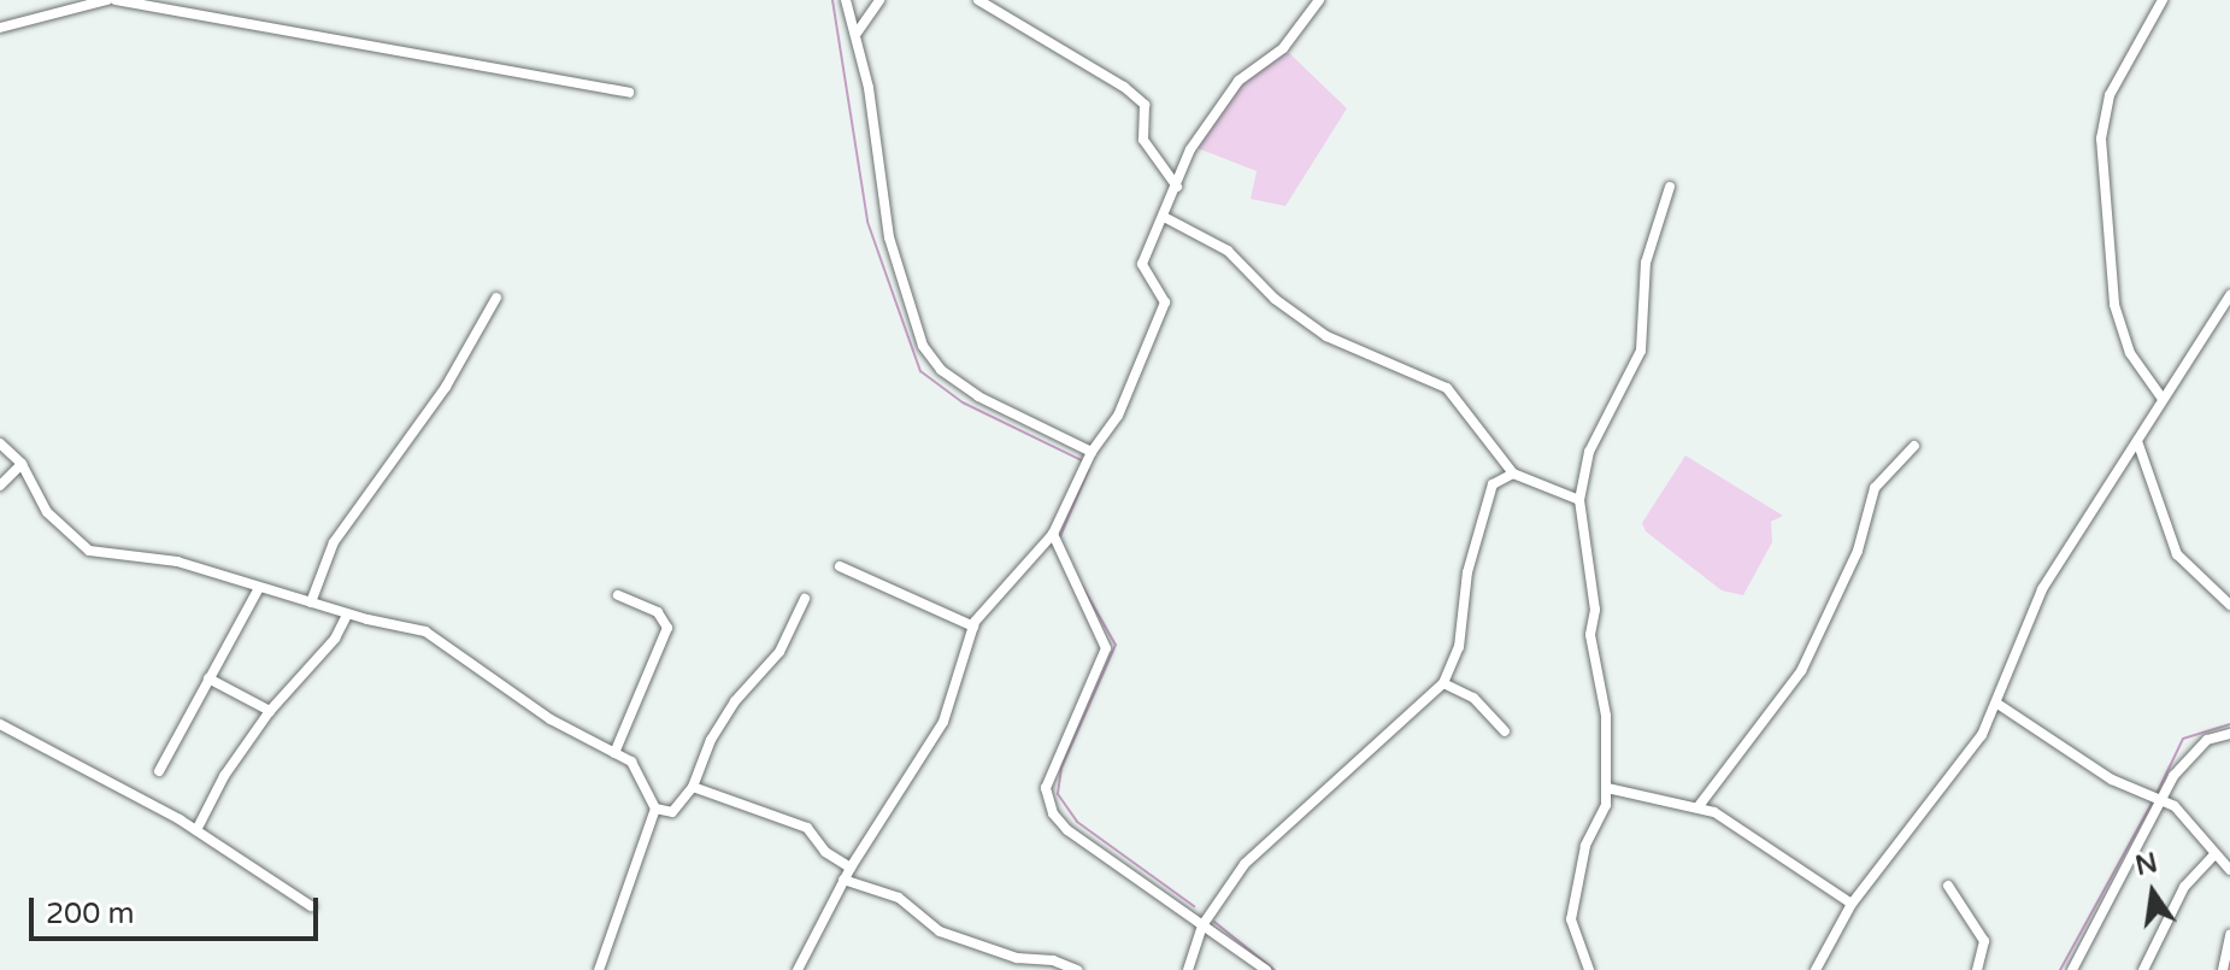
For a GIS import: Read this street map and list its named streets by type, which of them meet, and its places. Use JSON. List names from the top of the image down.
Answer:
{
  "scale_bar": "200 m",
  "north": "top"
}
